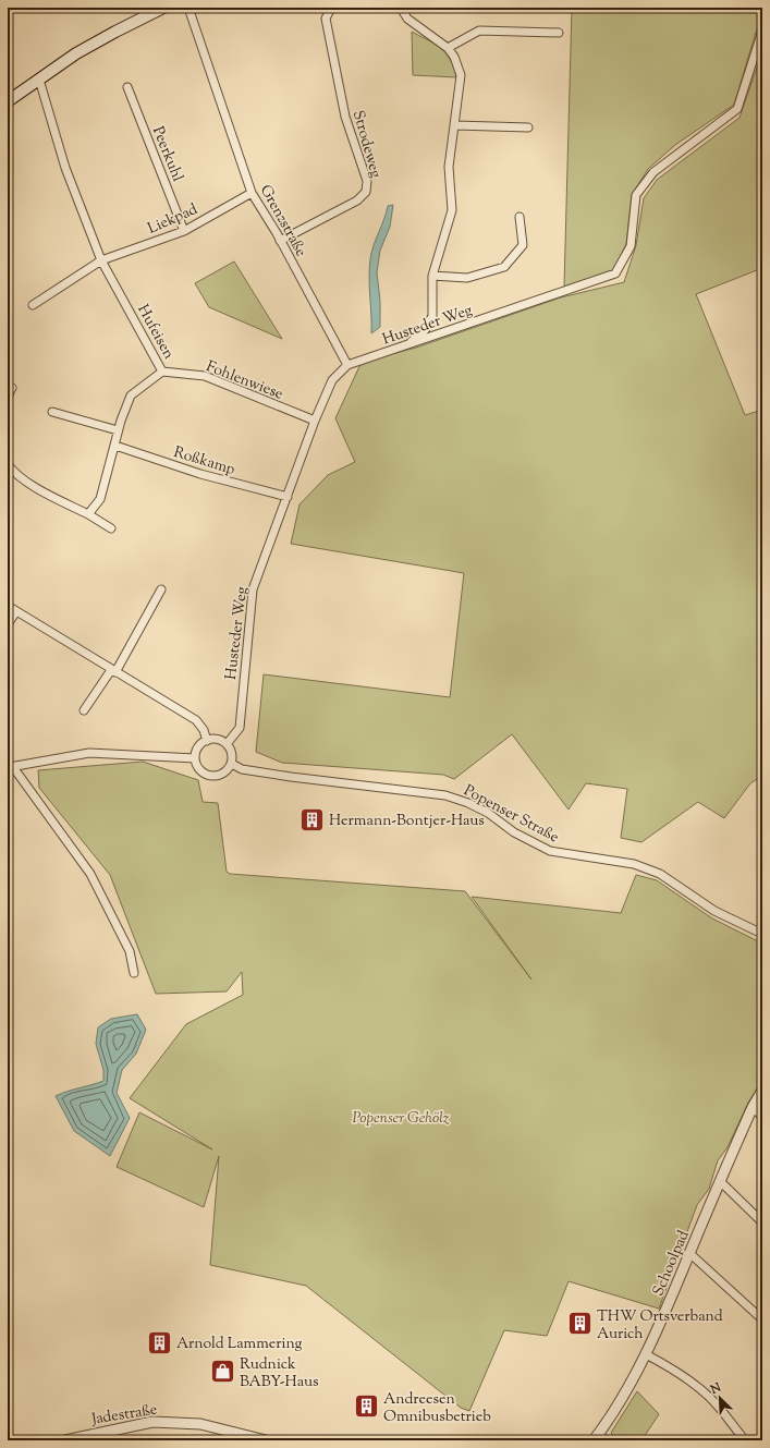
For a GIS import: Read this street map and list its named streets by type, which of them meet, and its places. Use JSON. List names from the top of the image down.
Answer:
{
  "streets": {
    "street": [
      "Strodeweg",
      "Peerkuhl",
      "Liekpad",
      "Grenzstraße",
      "Husteder Weg",
      "Hufeisen",
      "Fohlenwiese",
      "Roßkamp",
      "Popenser Straße",
      "Schoolpad",
      "Jadestraße"
    ]
  },
  "crossings": [
    ["Strodeweg", "Grenzstraße"],
    ["Peerkuhl", "Liekpad"],
    ["Liekpad", "Grenzstraße"],
    ["Liekpad", "Hufeisen"],
    ["Grenzstraße", "Husteder Weg"],
    ["Husteder Weg", "Fohlenwiese"],
    ["Husteder Weg", "Roßkamp"],
    ["Husteder Weg", "Popenser Straße"],
    ["Hufeisen", "Fohlenwiese"],
    ["Hufeisen", "Roßkamp"]
  ],
  "parks": ["Popenser Gehölz"],
  "places": {
    "building": [
      "Hermann-Bontjer-Haus",
      "THW Ortsverband Aurich",
      "Arnold Lammering",
      "Andreesen Omnibusbetrieb"
    ],
    "shop": ["Rudnick BABY-Haus"]
  },
  "north": "top left"
}
